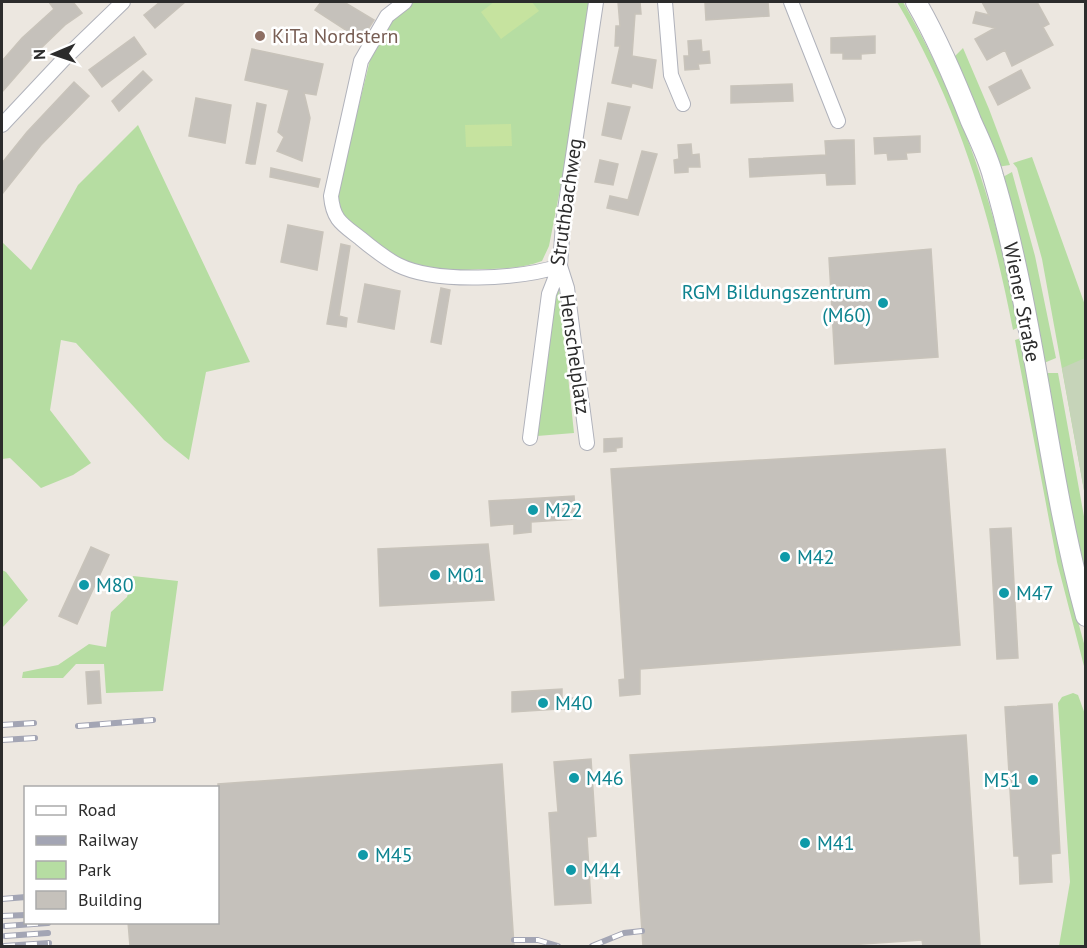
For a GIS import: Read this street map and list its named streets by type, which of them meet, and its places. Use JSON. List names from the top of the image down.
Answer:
{
  "streets": {
    "main road": ["Wiener Straße"],
    "street": ["Struthbachweg", "Henschelplatz"]
  },
  "crossings": [
    ["Struthbachweg", "Henschelplatz"]
  ],
  "places": [
    "KiTa Nordstern",
    "RGM Bildungszentrum (M60)",
    "M22",
    "M42",
    "M01",
    "M80",
    "M47",
    "M40",
    "M46",
    "M51",
    "M41",
    "M45",
    "M44"
  ],
  "legend": [
    "Road",
    "Railway",
    "Park",
    "Building"
  ],
  "north": "left"
}
